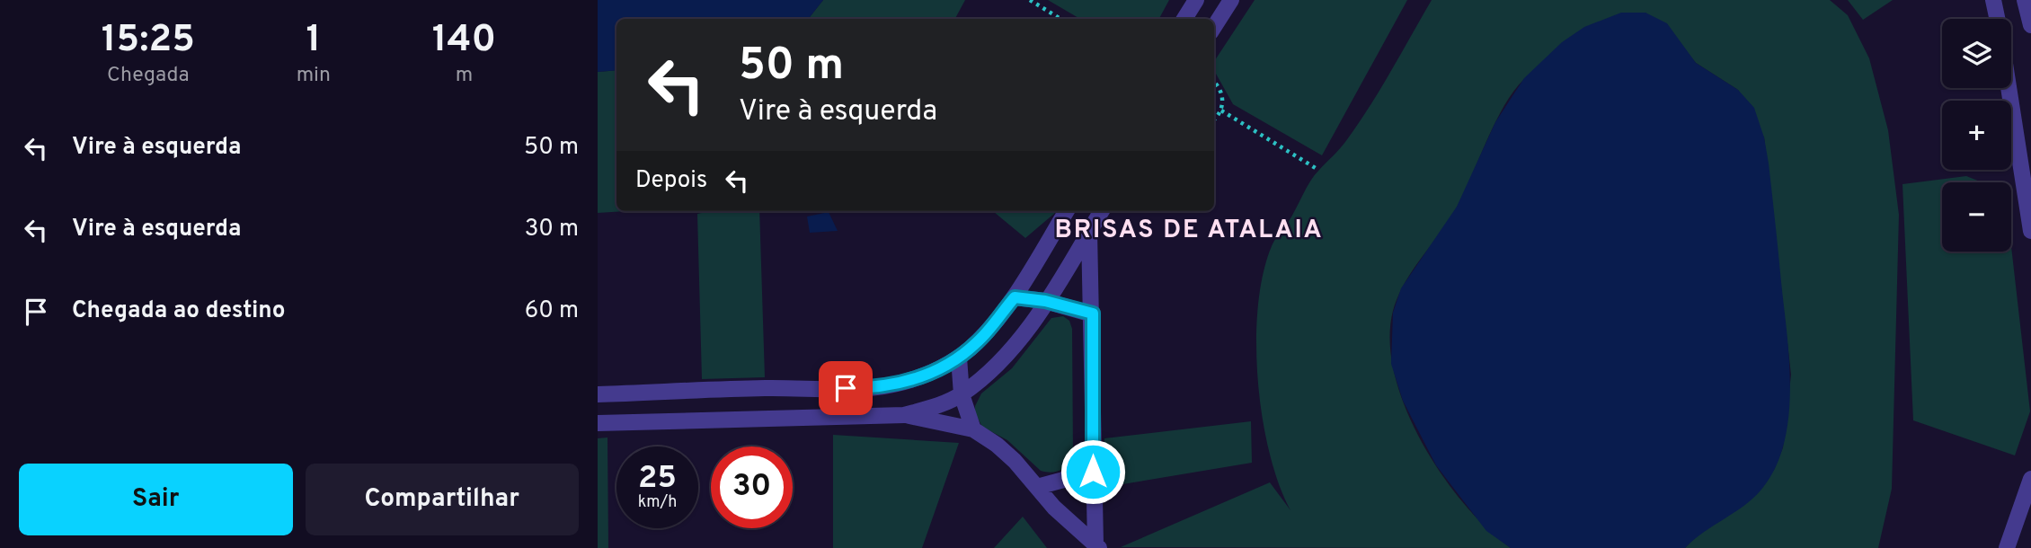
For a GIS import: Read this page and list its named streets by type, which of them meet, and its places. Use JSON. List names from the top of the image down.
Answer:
{
  "districts": ["BRISAS DE ATALAIA"],
  "page": {
    "eta": [
      "15:25",
      "Chegada",
      "1",
      "min",
      "140",
      "m"
    ],
    "map_buttons": ["+", "−"],
    "turn": ["50 m", "Vire à esquerda"],
    "list": [
      {
        "name": "Vire à esquerda",
        "value": "50 m"
      },
      {
        "name": "Vire à esquerda",
        "value": "30 m"
      },
      {
        "name": "Chegada ao destino",
        "value": "60 m"
      }
    ],
    "then": "Depois",
    "speed": "25 km/h",
    "limit": "30",
    "buttons": ["Sair", "Compartilhar"]
  }
}
